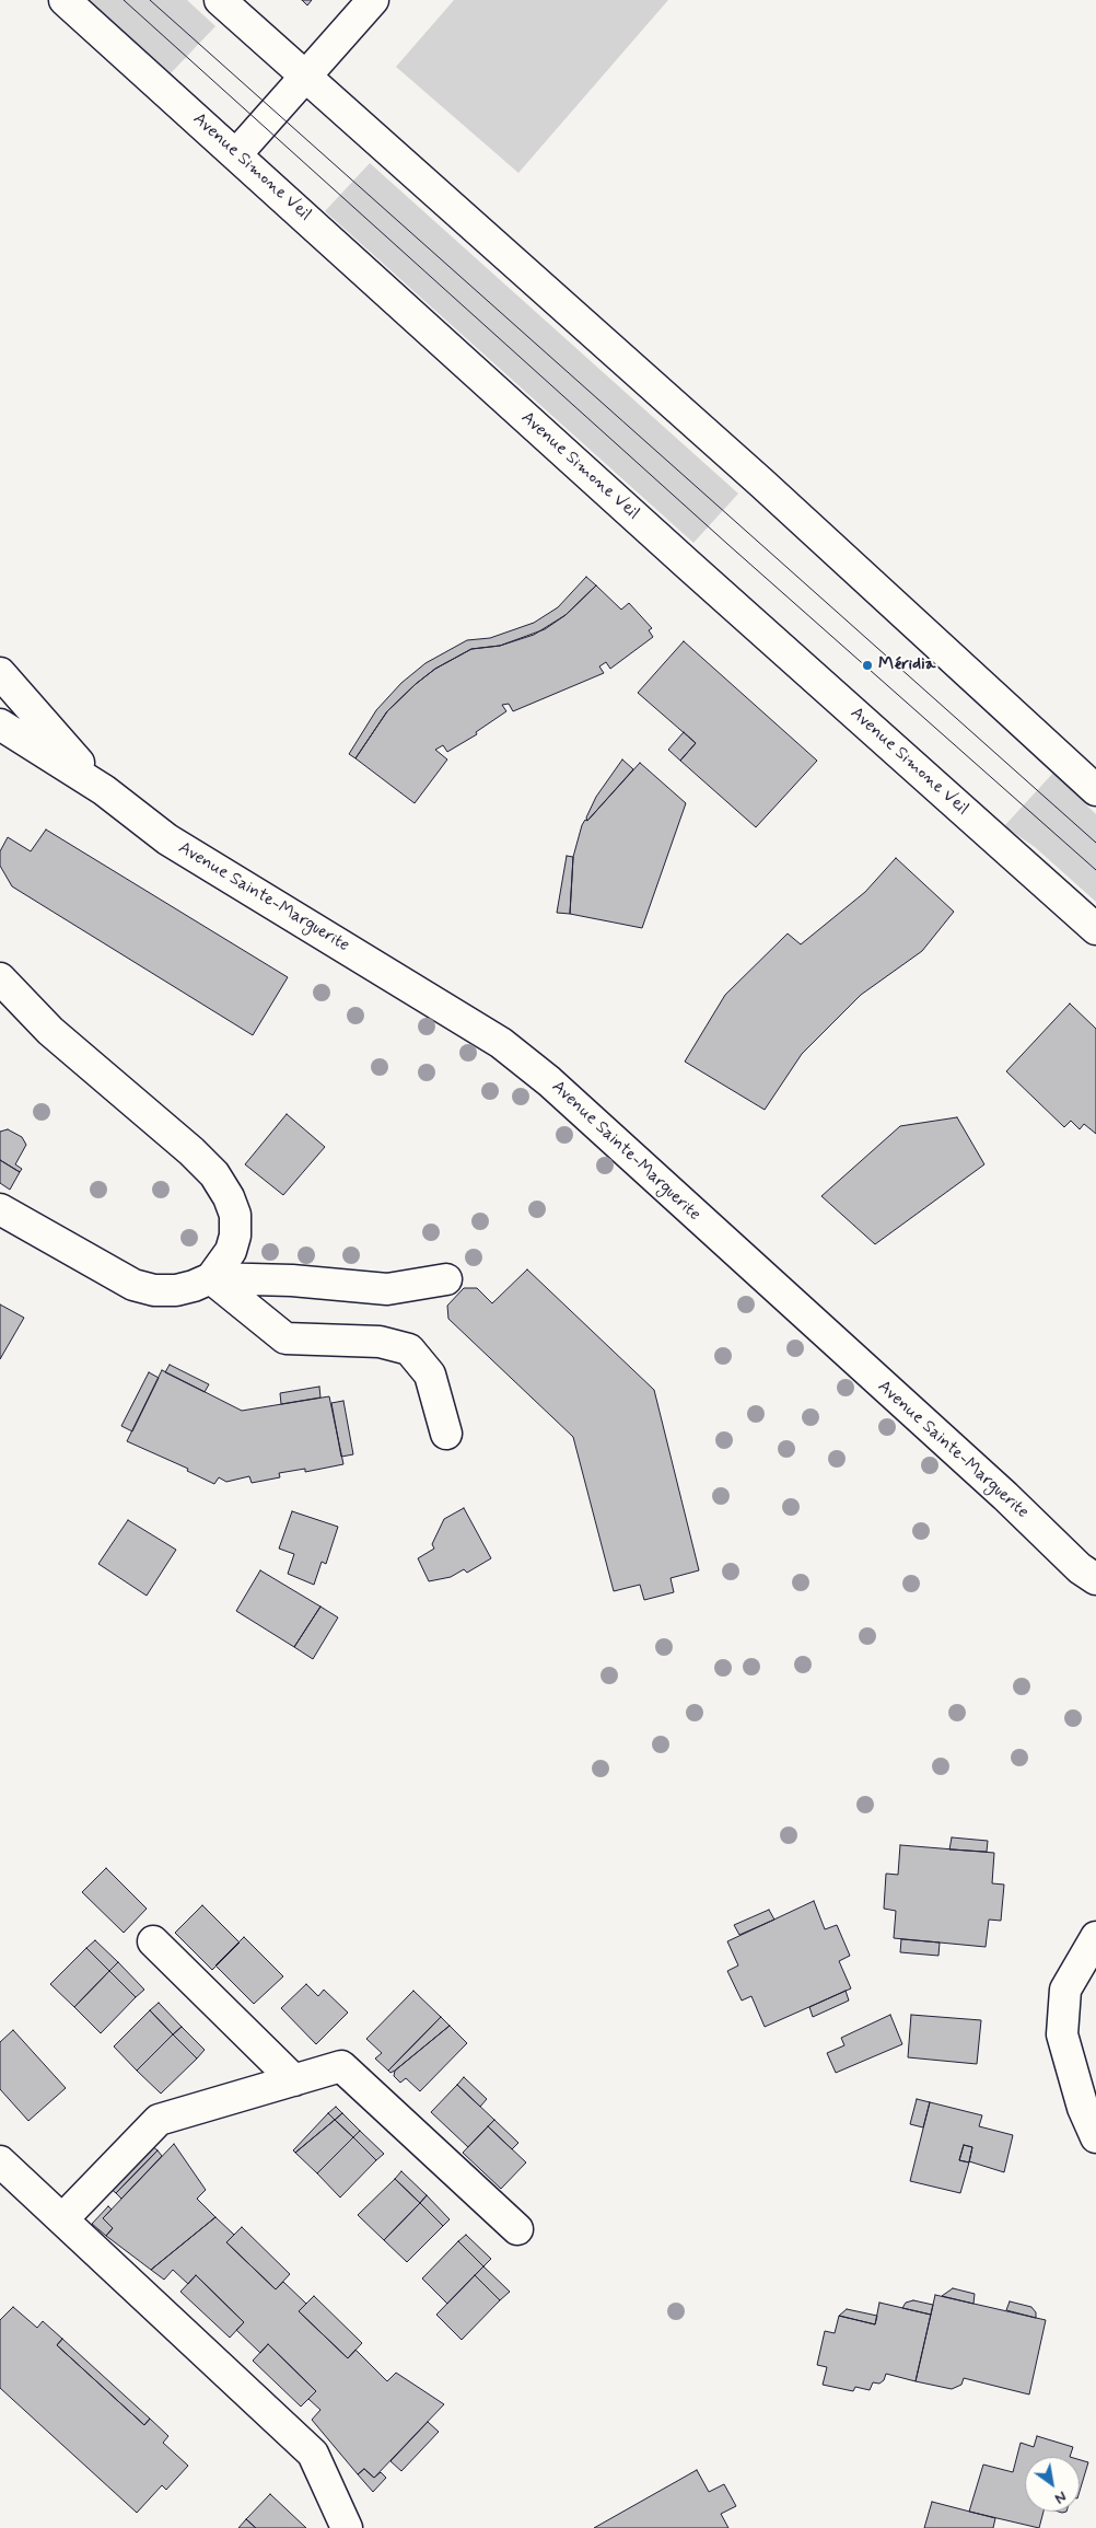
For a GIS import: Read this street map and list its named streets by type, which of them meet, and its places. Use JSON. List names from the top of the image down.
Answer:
{
  "streets": {
    "street": ["Avenue Simone Veil", "Avenue Sainte-Marguerite"]
  },
  "places": ["Méridia"],
  "north": "bottom right"
}
